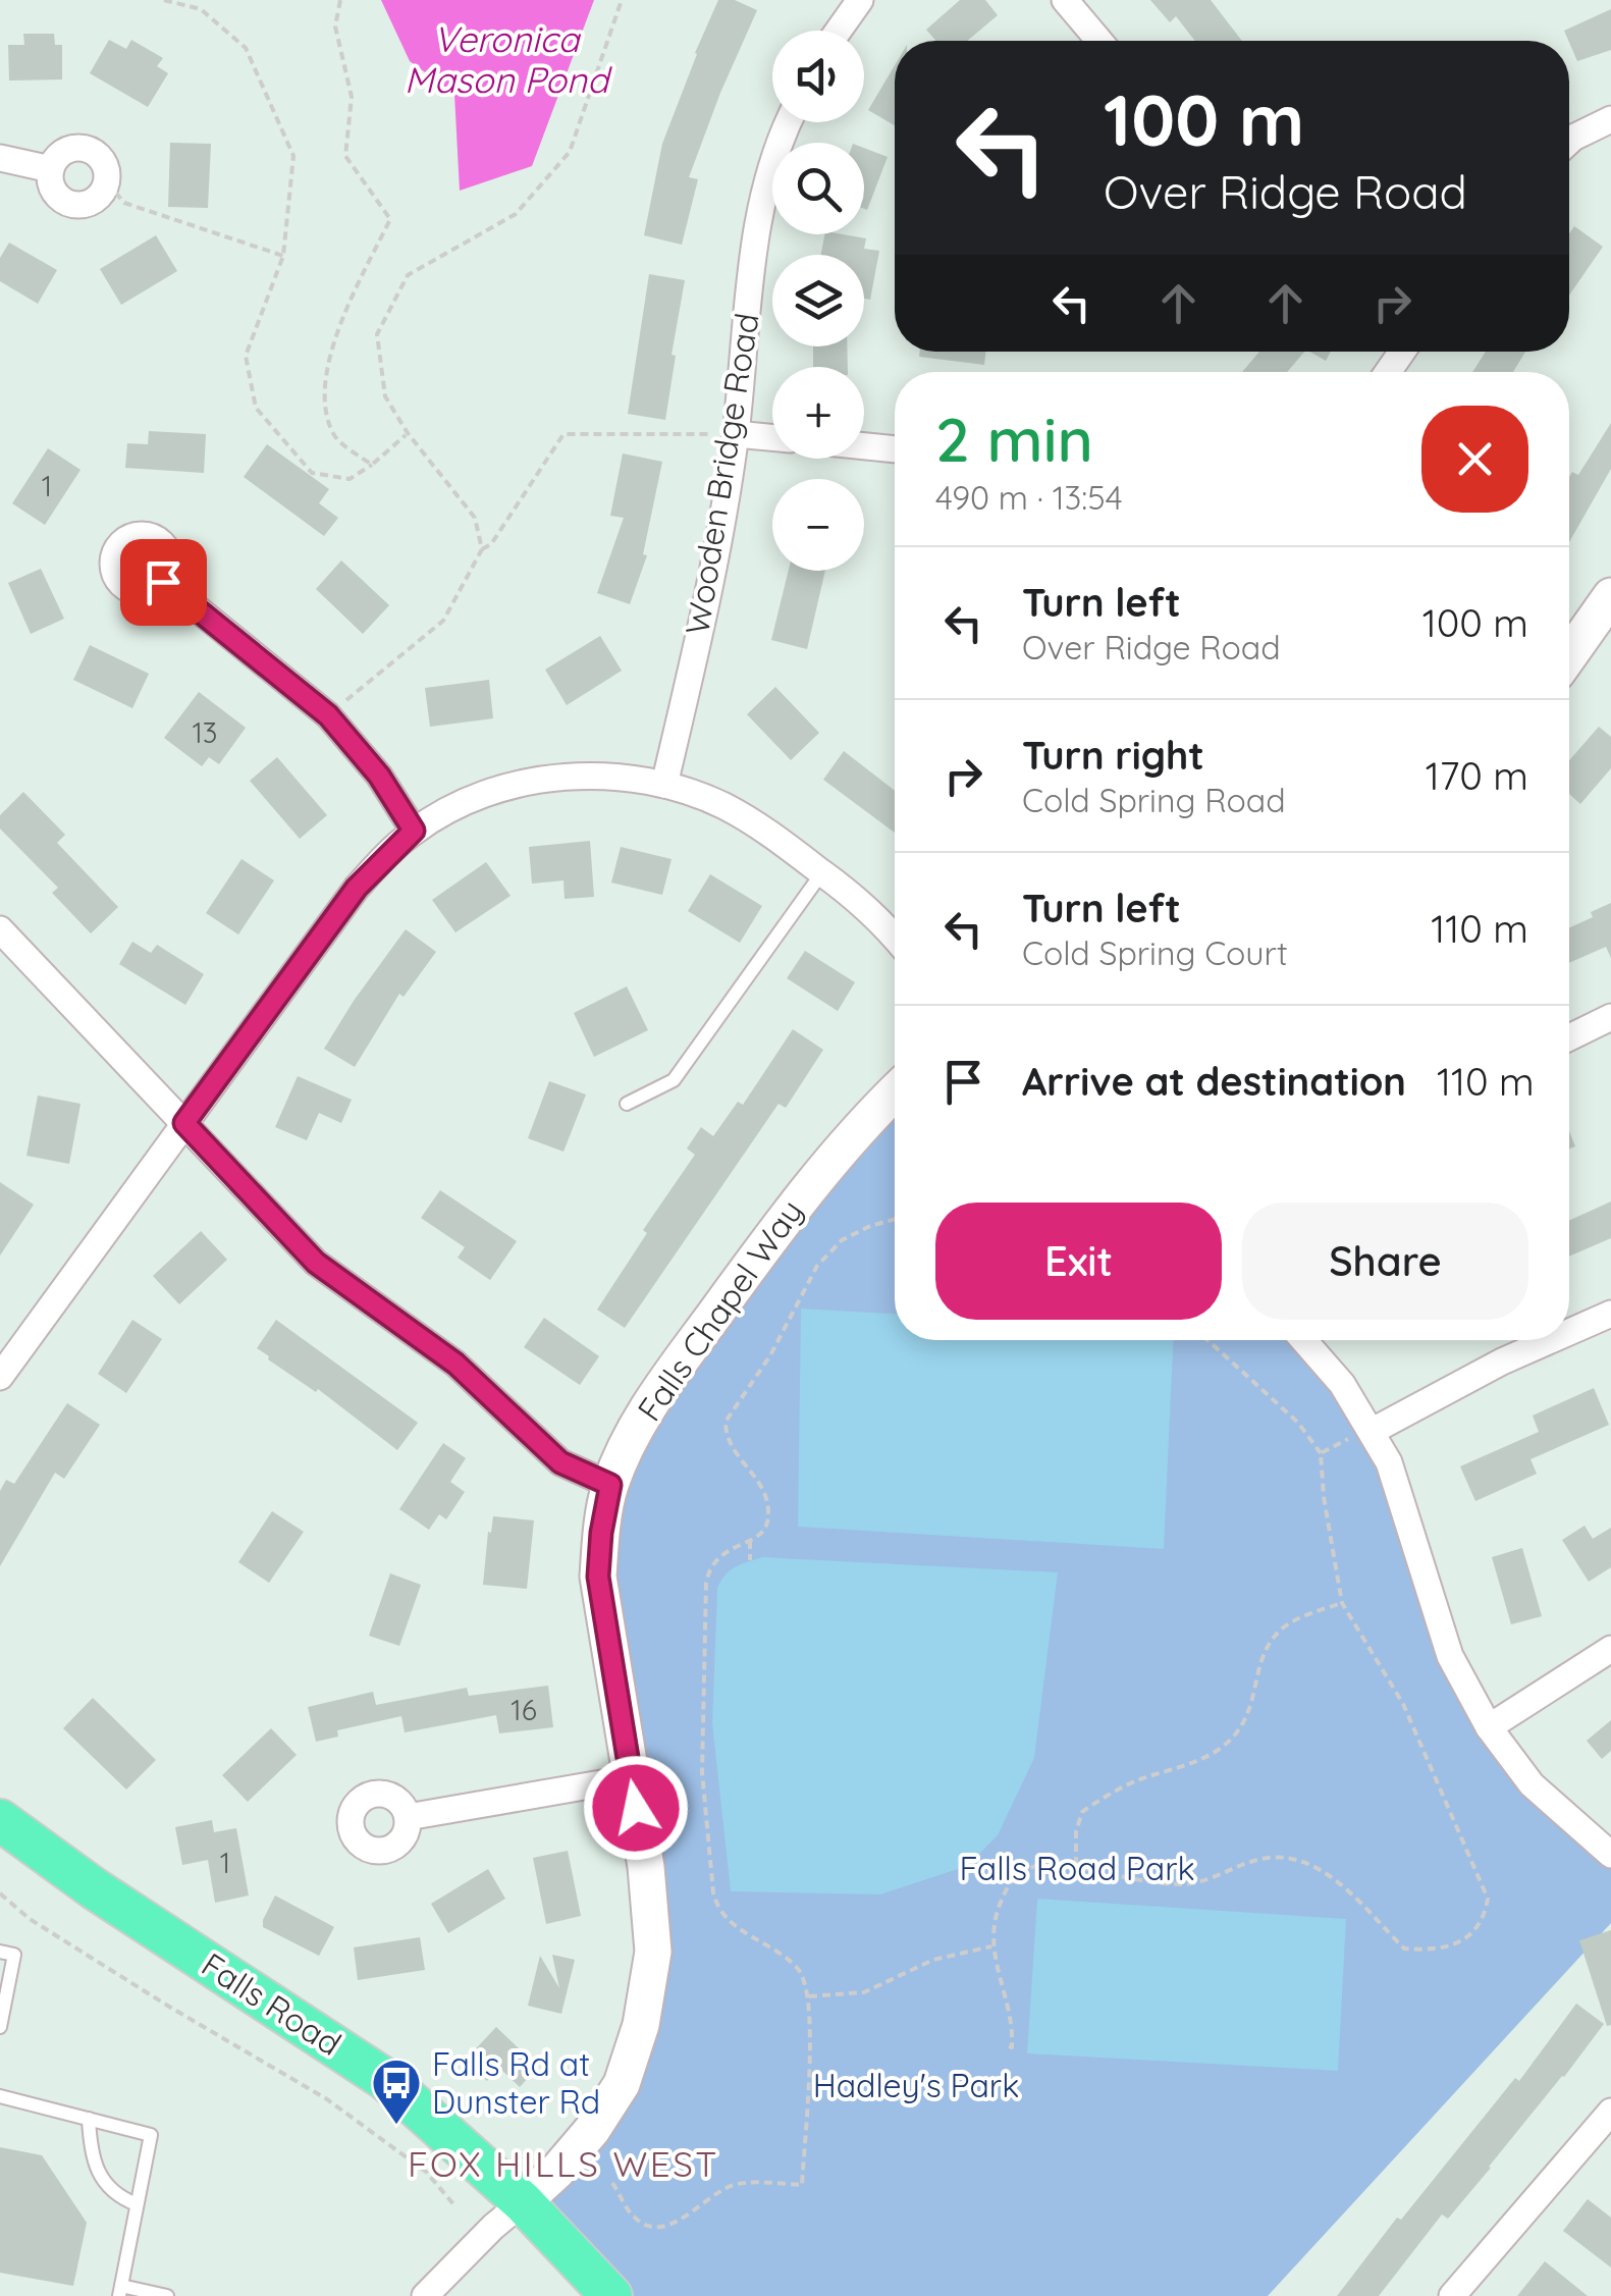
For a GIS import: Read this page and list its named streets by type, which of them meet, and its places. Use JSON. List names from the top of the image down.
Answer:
{
  "streets": {
    "main road": ["Falls Road"],
    "street": ["Wooden Bridge Road", "Falls Chapel Way"]
  },
  "crossings": [
    ["Falls Chapel Way", "Falls Road"]
  ],
  "districts": ["FOX HILLS WEST"],
  "water": ["Veronica Mason Pond"],
  "parks": ["Falls Road Park", "Hadley's Park"],
  "places": {
    "bus stop": ["Falls Rd at Dunster Rd"]
  },
  "house_numbers": [
    "1",
    "13",
    "16",
    "1"
  ],
  "page": {
    "map_buttons": ["+", "−"],
    "turn": ["100 m", "Over Ridge Road"],
    "heading": ["2 min", "490 m · 13:54"],
    "list": [
      {
        "name": "Turn left",
        "note": "Over Ridge Road",
        "value": "100 m"
      },
      {
        "name": "Turn right",
        "note": "Cold Spring Road",
        "value": "170 m"
      },
      {
        "name": "Turn left",
        "note": "Cold Spring Court",
        "value": "110 m"
      },
      {
        "name": "Arrive at destination",
        "value": "110 m"
      }
    ],
    "buttons": ["Exit", "Share"]
  }
}
